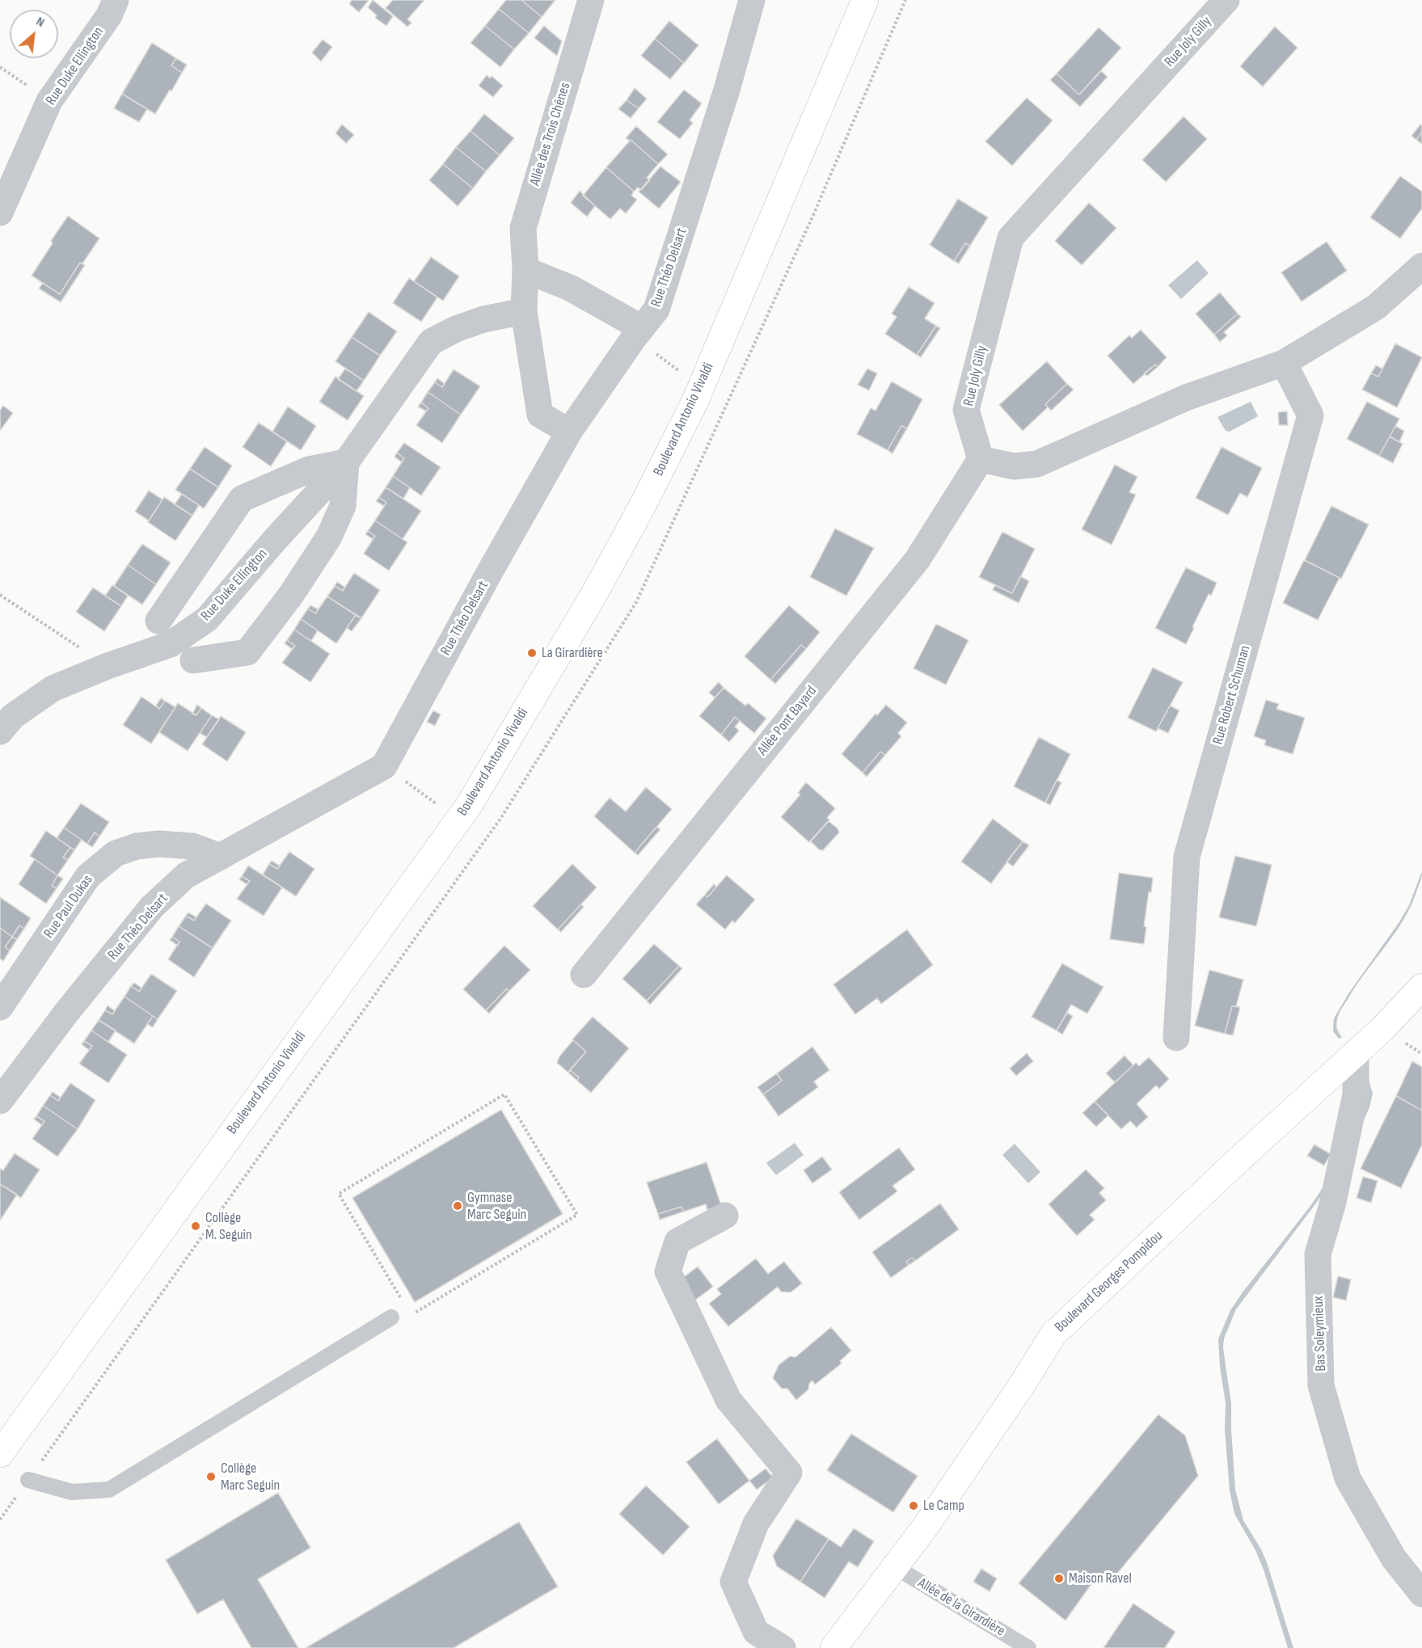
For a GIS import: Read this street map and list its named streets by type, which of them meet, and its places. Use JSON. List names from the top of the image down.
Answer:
{
  "streets": {
    "street": [
      "Rue Joly Gilly",
      "Rue Duke Ellington",
      "Allée des Trois Chênes",
      "Rue Théo Delsart",
      "Boulevard Antonio Vivaldi",
      "Rue Robert Schuman",
      "Allée Pont Bayard",
      "Rue Paul Dukas",
      "Boulevard Georges Pompidou",
      "Bas Soleymieux"
    ],
    "lane": ["Allée de la Girardière"]
  },
  "crossings": [
    ["Rue Joly Gilly", "Allée Pont Bayard"],
    ["Rue Duke Ellington", "Allée des Trois Chênes"],
    ["Allée des Trois Chênes", "Rue Théo Delsart"],
    ["Rue Théo Delsart", "Rue Paul Dukas"],
    ["Boulevard Georges Pompidou", "Bas Soleymieux"],
    ["Boulevard Georges Pompidou", "Allée de la Girardière"]
  ],
  "places": [
    "La Girardière",
    "Gymnase Marc Seguin",
    "Collège M. Seguin",
    "Collège Marc Seguin",
    "Le Camp",
    "Maison Ravel"
  ],
  "north": "top right"
}
